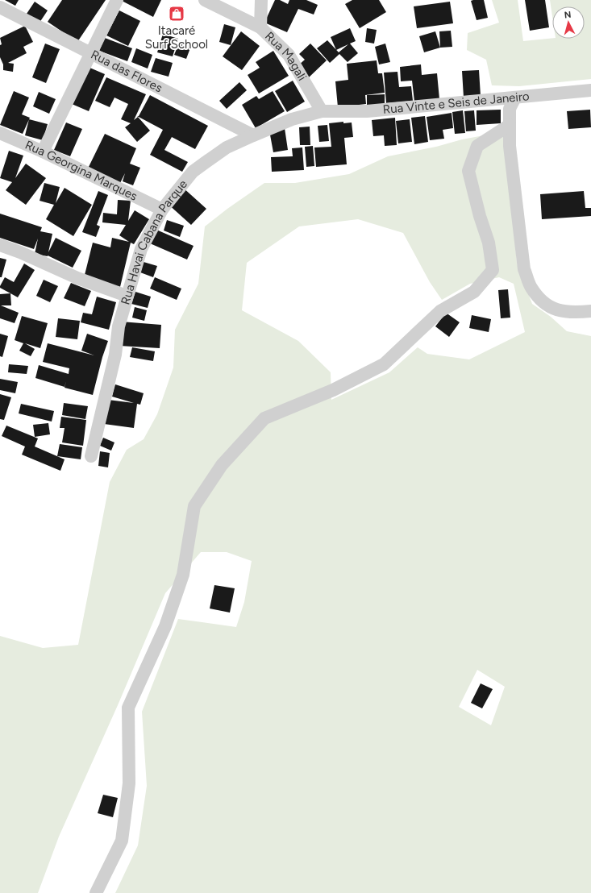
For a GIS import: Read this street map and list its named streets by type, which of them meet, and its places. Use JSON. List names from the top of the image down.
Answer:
{
  "streets": {
    "street": [
      "Rua Magali",
      "Rua das Flores",
      "Rua Vinte e Seis de Janeiro",
      "Rua Georgina Marques",
      "Rua Havai Cabana Parque"
    ]
  },
  "crossings": [
    ["Rua Magali", "Rua Vinte e Seis de Janeiro"],
    ["Rua Magali", "Rua Havai Cabana Parque"],
    ["Rua das Flores", "Rua Havai Cabana Parque"],
    ["Rua Vinte e Seis de Janeiro", "Rua Havai Cabana Parque"],
    ["Rua Georgina Marques", "Rua Havai Cabana Parque"]
  ],
  "places": {
    "shop": ["Itacaré Surf School"]
  },
  "north": "top"
}
